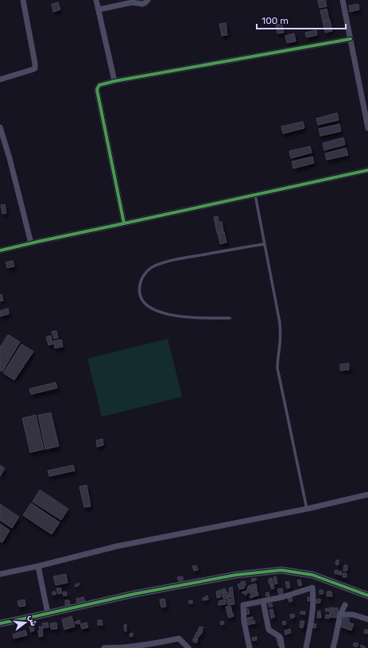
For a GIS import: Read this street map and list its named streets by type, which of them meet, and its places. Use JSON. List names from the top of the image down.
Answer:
{
  "scale_bar": "100 m",
  "north": "right"
}
